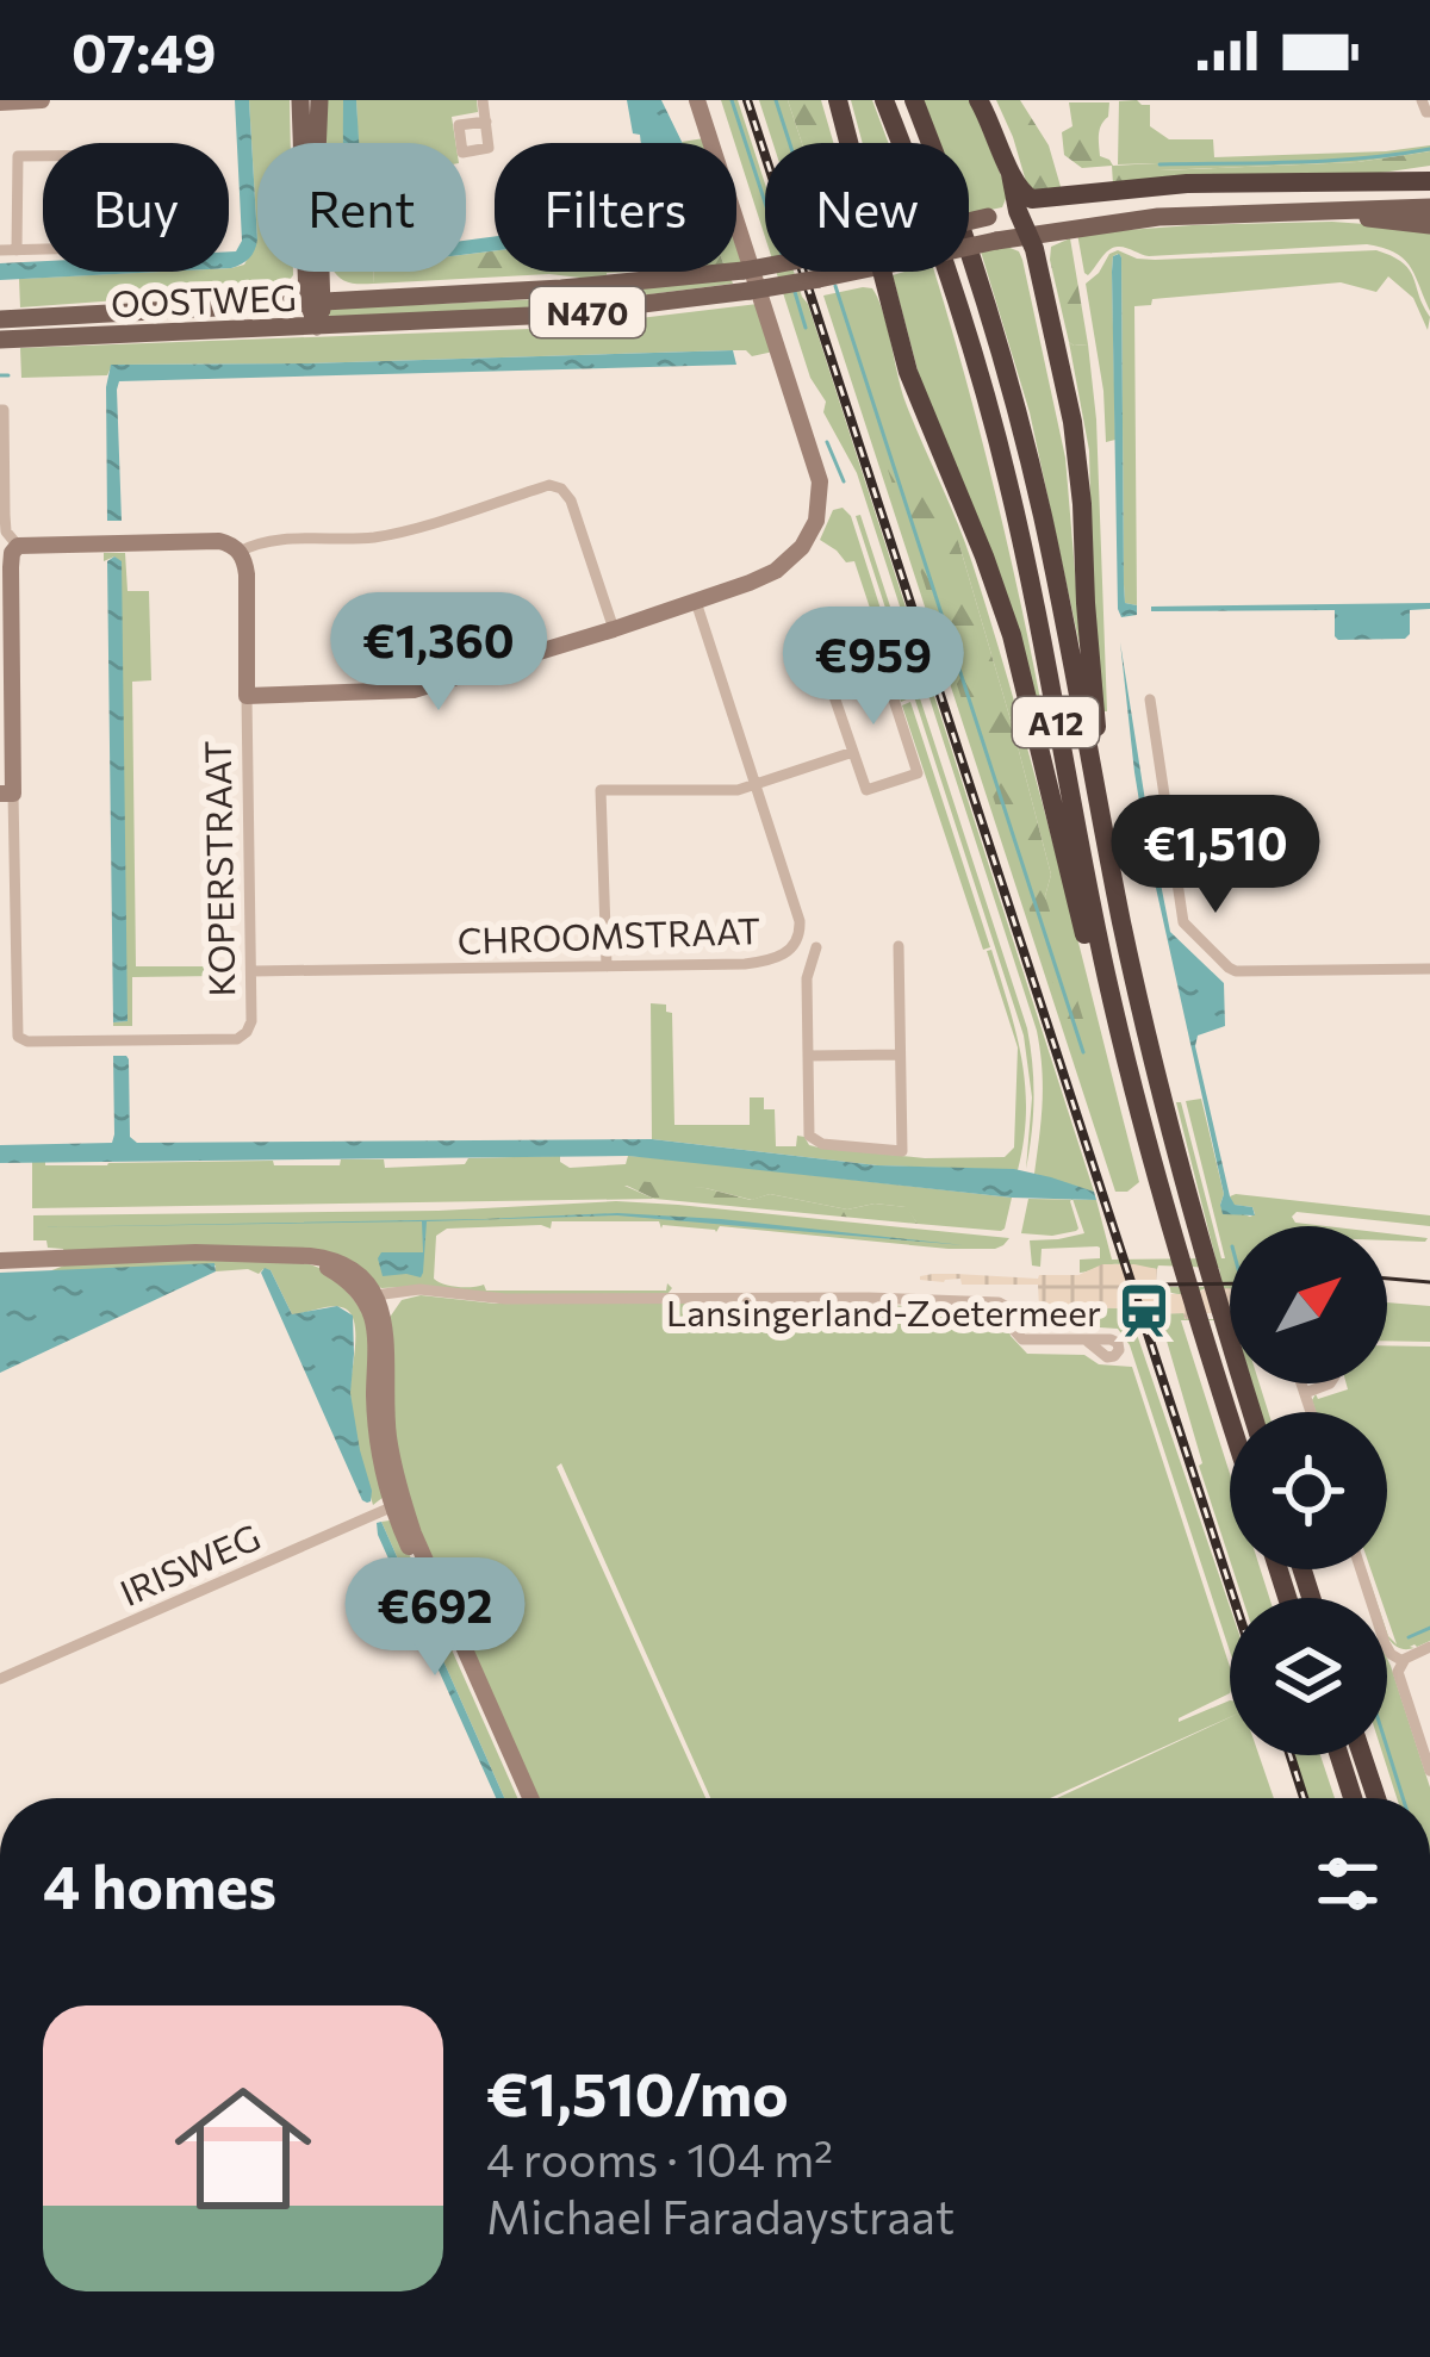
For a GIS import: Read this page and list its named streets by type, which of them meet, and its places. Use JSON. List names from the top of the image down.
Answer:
{
  "streets": {
    "highway": ["A12"],
    "main road": ["OOSTWEG", "N470"],
    "street": ["KOPERSTRAAT", "CHROOMSTRAAT", "IRISWEG"]
  },
  "crossings": [
    ["OOSTWEG", "A12"],
    ["KOPERSTRAAT", "CHROOMSTRAAT"]
  ],
  "places": {
    "station": ["Lansingerland-Zoetermeer"]
  },
  "north": "top right",
  "page": {
    "status": "07:49",
    "chip": [
      "Buy",
      "Rent",
      "Filters",
      "New"
    ],
    "price": [
      "€1,360",
      "€959",
      "€1,510",
      "€692"
    ],
    "heading": "4 homes",
    "list": [
      {
        "name": "€1,510/mo",
        "note": "4 rooms · 104 m² · Michael Faradaystraat"
      }
    ]
  }
}
